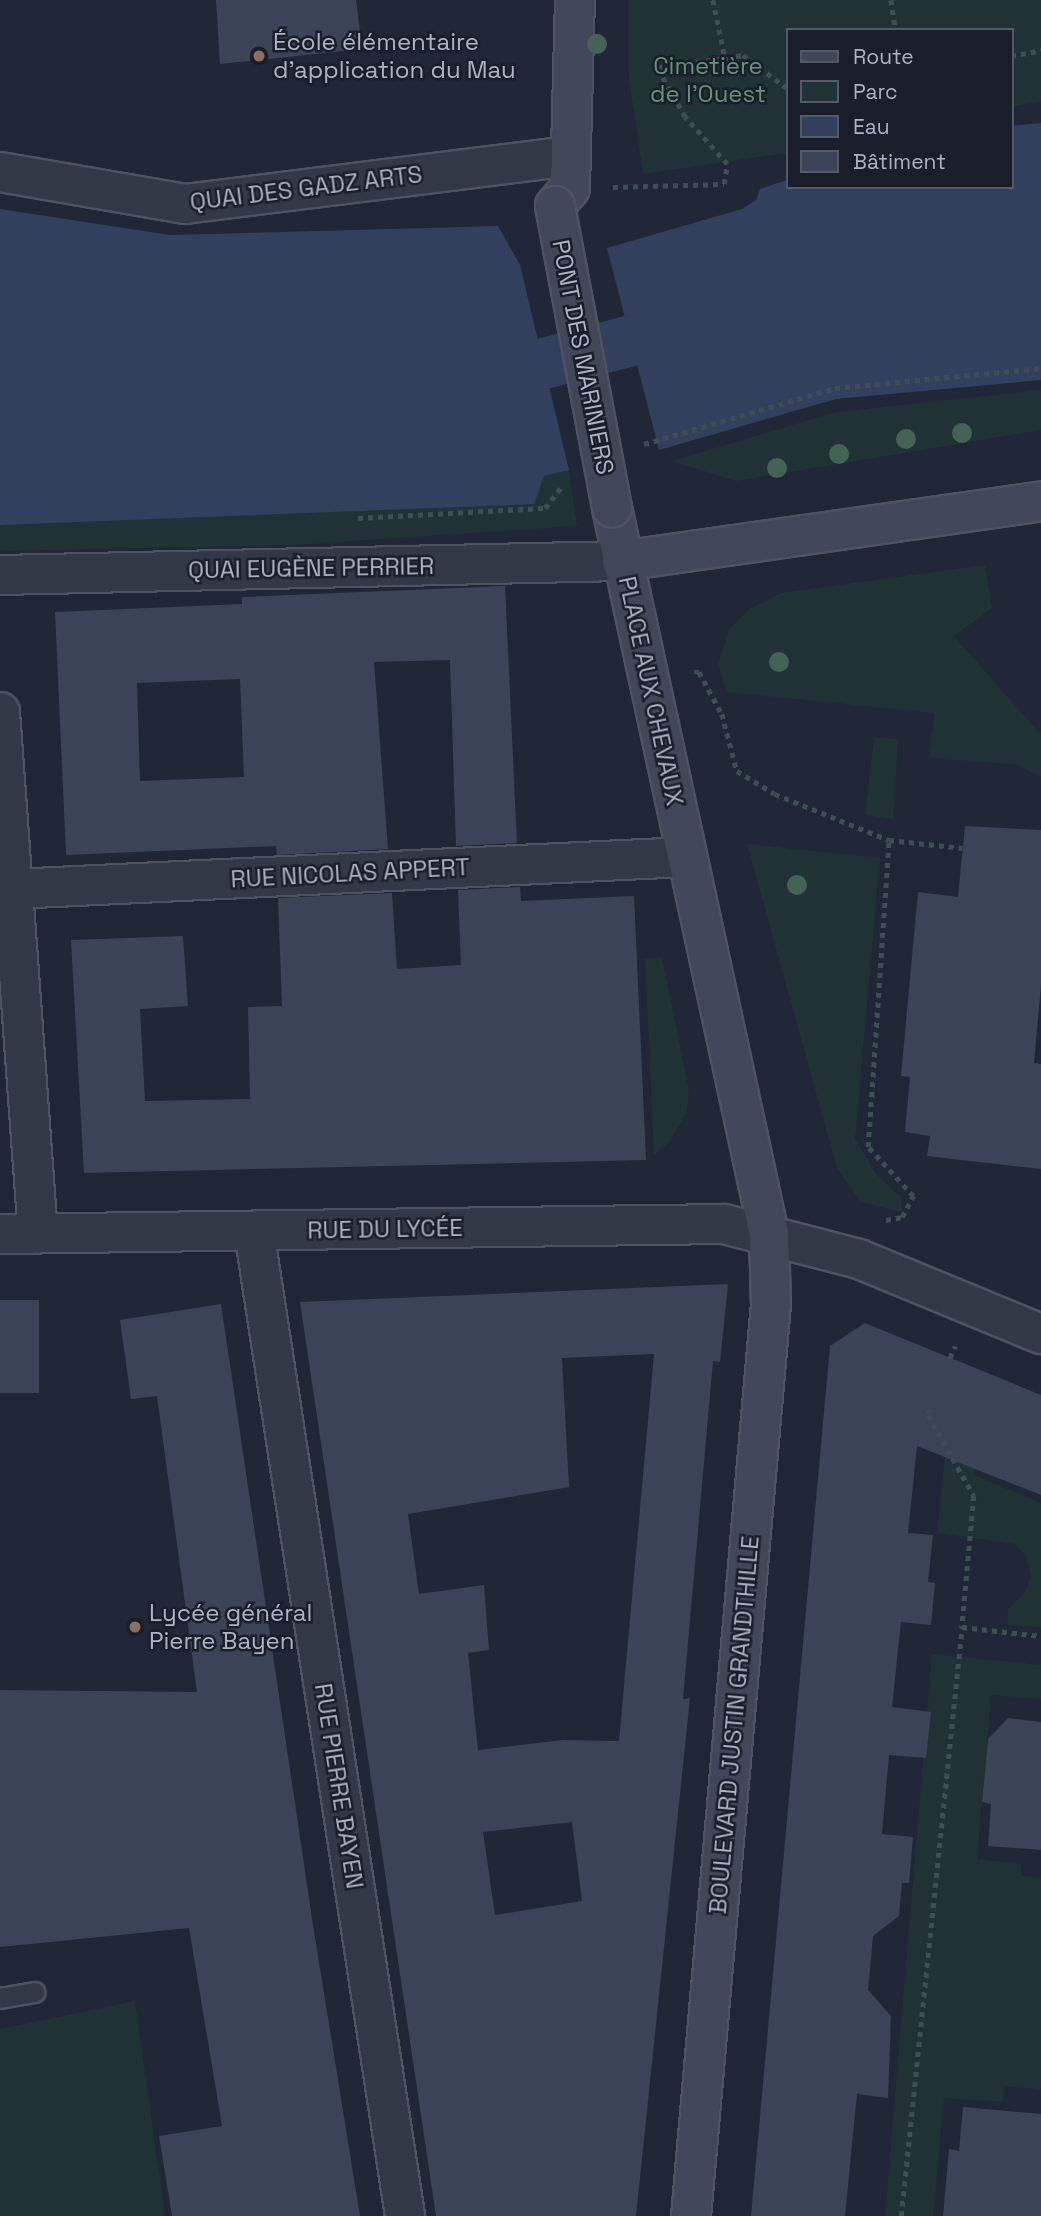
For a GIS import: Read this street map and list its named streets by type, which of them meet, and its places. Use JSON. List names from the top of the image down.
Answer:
{
  "streets": {
    "main road": ["PONT DES MARINIERS", "PLACE AUX CHEVAUX", "BOULEVARD JUSTIN GRANDTHILLE"],
    "street": [
      "QUAI DES GADZ ARTS",
      "QUAI EUGÈNE PERRIER",
      "RUE NICOLAS APPERT",
      "RUE DU LYCÉE",
      "RUE PIERRE BAYEN"
    ]
  },
  "crossings": [
    ["QUAI DES GADZ ARTS", "PONT DES MARINIERS"],
    ["PONT DES MARINIERS", "QUAI EUGÈNE PERRIER"],
    ["PONT DES MARINIERS", "PLACE AUX CHEVAUX"],
    ["QUAI EUGÈNE PERRIER", "PLACE AUX CHEVAUX"],
    ["PLACE AUX CHEVAUX", "RUE NICOLAS APPERT"],
    ["PLACE AUX CHEVAUX", "RUE DU LYCÉE"],
    ["PLACE AUX CHEVAUX", "BOULEVARD JUSTIN GRANDTHILLE"],
    ["RUE DU LYCÉE", "BOULEVARD JUSTIN GRANDTHILLE"],
    ["RUE DU LYCÉE", "RUE PIERRE BAYEN"]
  ],
  "parks": ["Cimetière de l'Ouest"],
  "places": ["École élémentaire d'application du Mau", "Lycée général Pierre Bayen"],
  "legend": [
    "Route",
    "Parc",
    "Eau",
    "Bâtiment"
  ]
}
